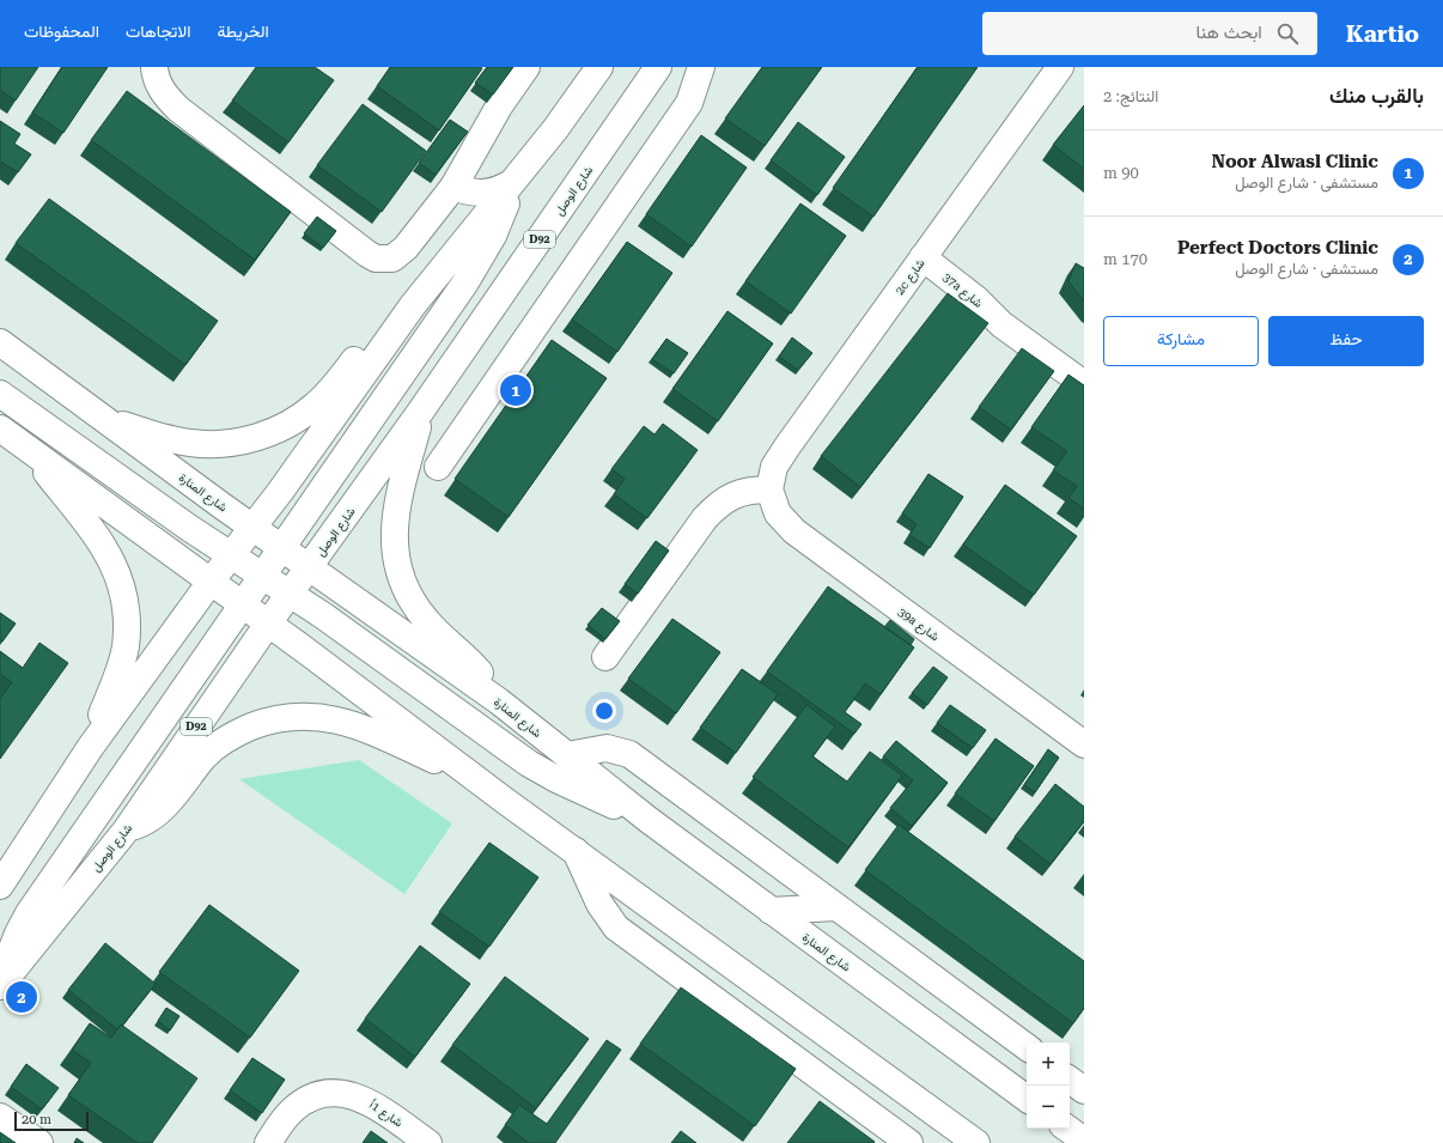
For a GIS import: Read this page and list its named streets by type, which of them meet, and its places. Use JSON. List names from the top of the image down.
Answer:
{
  "streets": {
    "main road": [
      "شارع الوصل",
      "D92",
      "2c شارع",
      "37a شارع",
      "شارع المنارة",
      "39a شارع",
      "شارع 1أ"
    ]
  },
  "crossings": [
    ["شارع الوصل", "شارع المنارة"],
    ["2c شارع", "37a شارع"],
    ["2c شارع", "39a شارع"]
  ],
  "scale_bar": "20 m",
  "page": {
    "header": "Kartio",
    "search": "ابحث هنا",
    "nav": ["الخريطة", "الاتجاهات", "المحفوظات"],
    "heading": ["بالقرب منك", "النتائج: 2"],
    "list": [
      {
        "mark": "1",
        "name": "Noor Alwasl Clinic",
        "note": "مستشفى · شارع الوصل",
        "value": "90 m"
      },
      {
        "mark": "2",
        "name": "Perfect Doctors Clinic",
        "note": "مستشفى · شارع الوصل",
        "value": "170 m"
      }
    ],
    "buttons": ["حفظ", "مشاركة"],
    "pins": ["1", "2"],
    "map_buttons": ["+", "−"],
    "scale": "20 m"
  }
}
